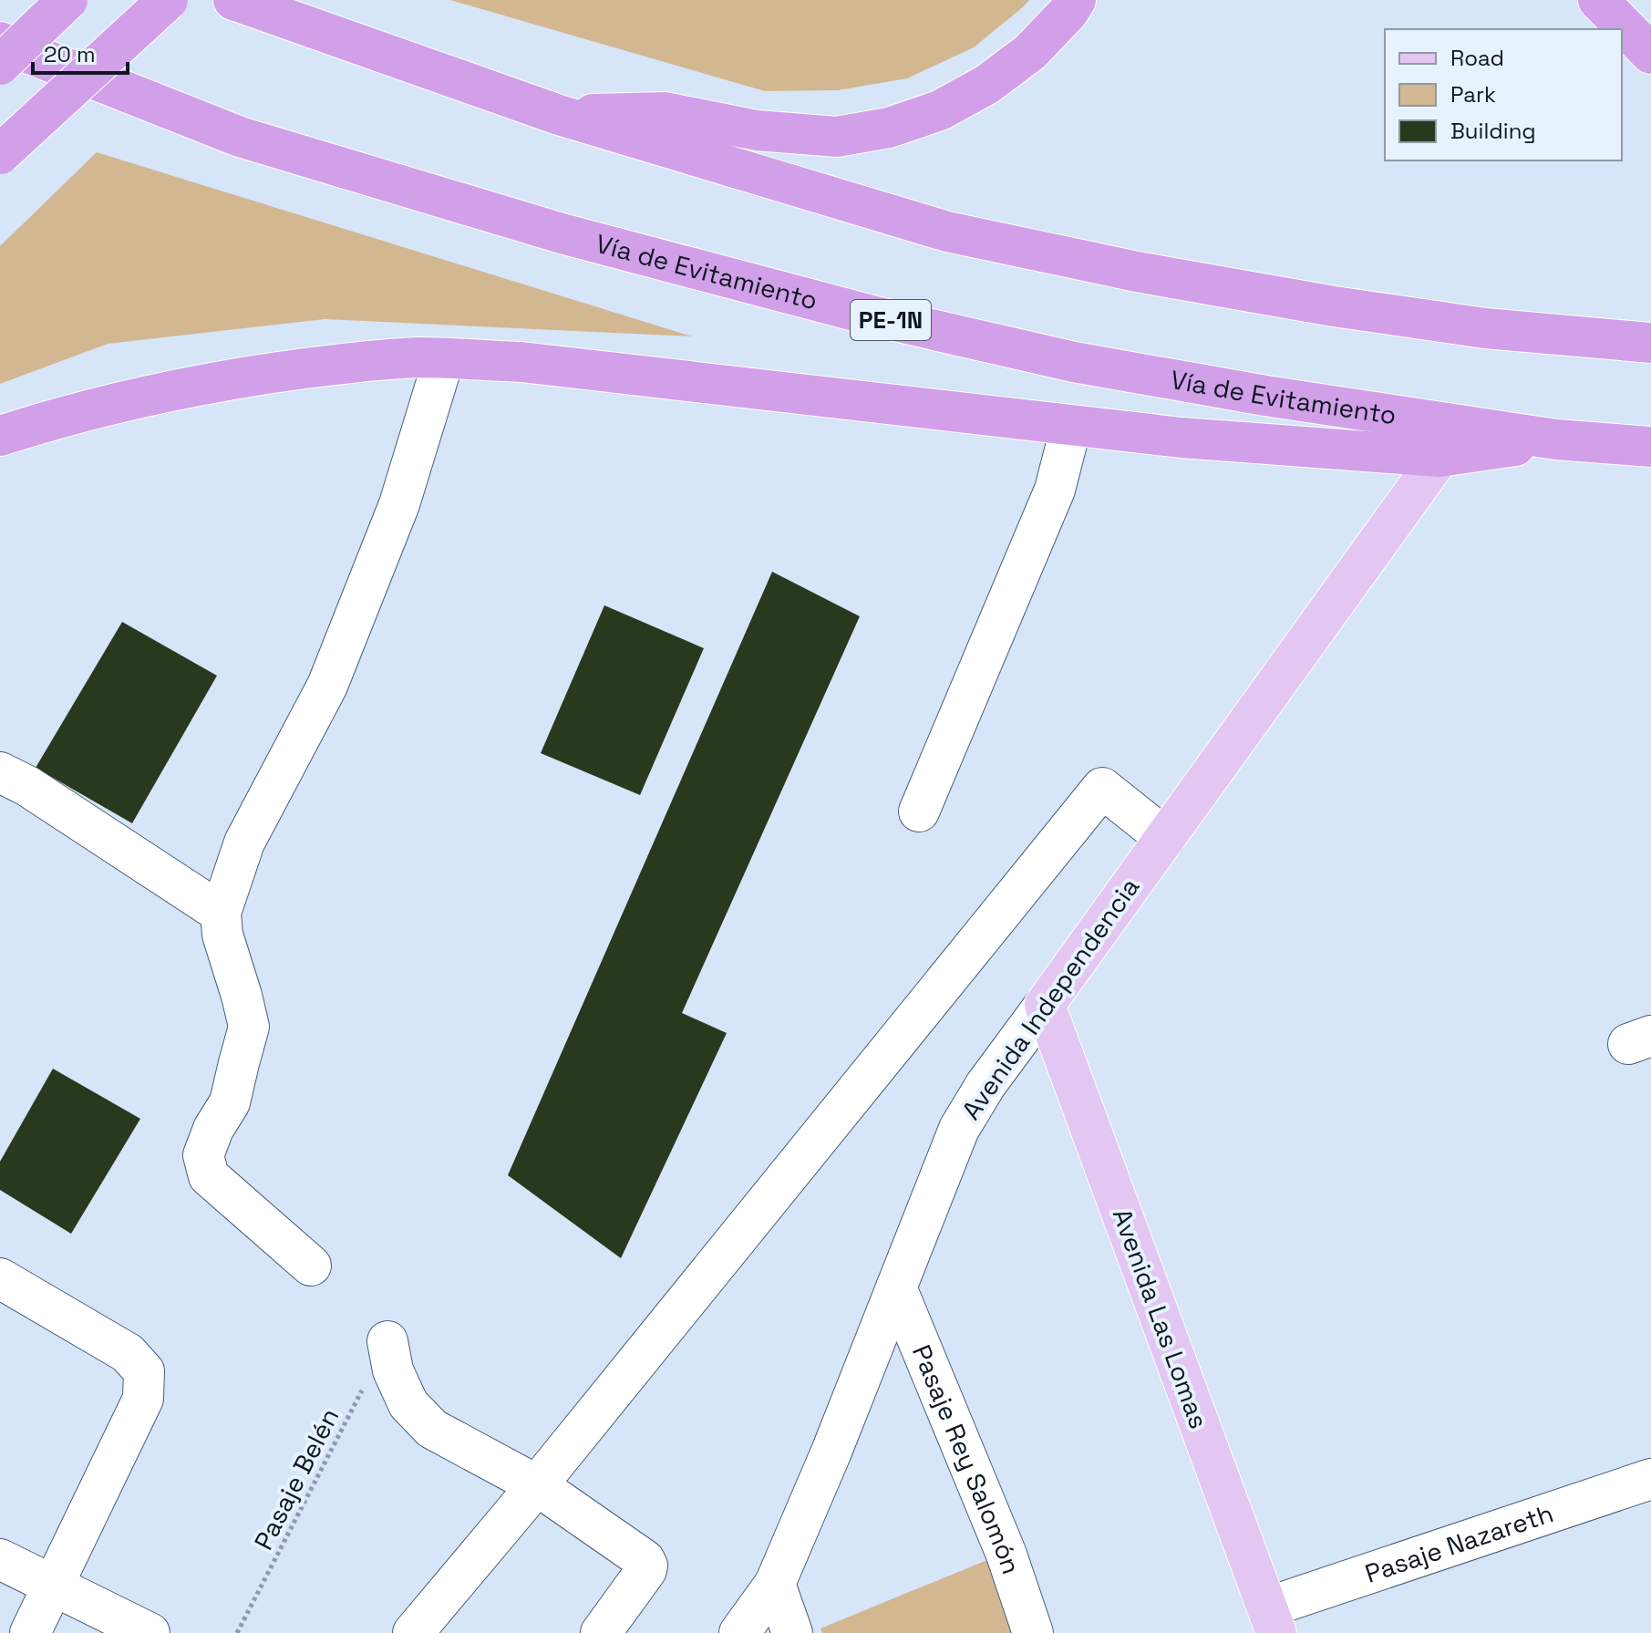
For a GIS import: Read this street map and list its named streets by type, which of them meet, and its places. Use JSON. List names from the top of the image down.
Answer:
{
  "streets": {
    "highway": ["Vía de Evitamiento", "PE-1N"],
    "main road": ["Avenida Independencia", "Avenida Las Lomas"],
    "street": ["Pasaje Rey Salomón", "Pasaje Nazareth"],
    "path": ["Pasaje Belén"]
  },
  "crossings": [
    ["Avenida Independencia", "Avenida Las Lomas"],
    ["Avenida Independencia", "Pasaje Rey Salomón"],
    ["Avenida Las Lomas", "Pasaje Nazareth"]
  ],
  "legend": ["Road", "Park", "Building"],
  "scale_bar": "20 m"
}
